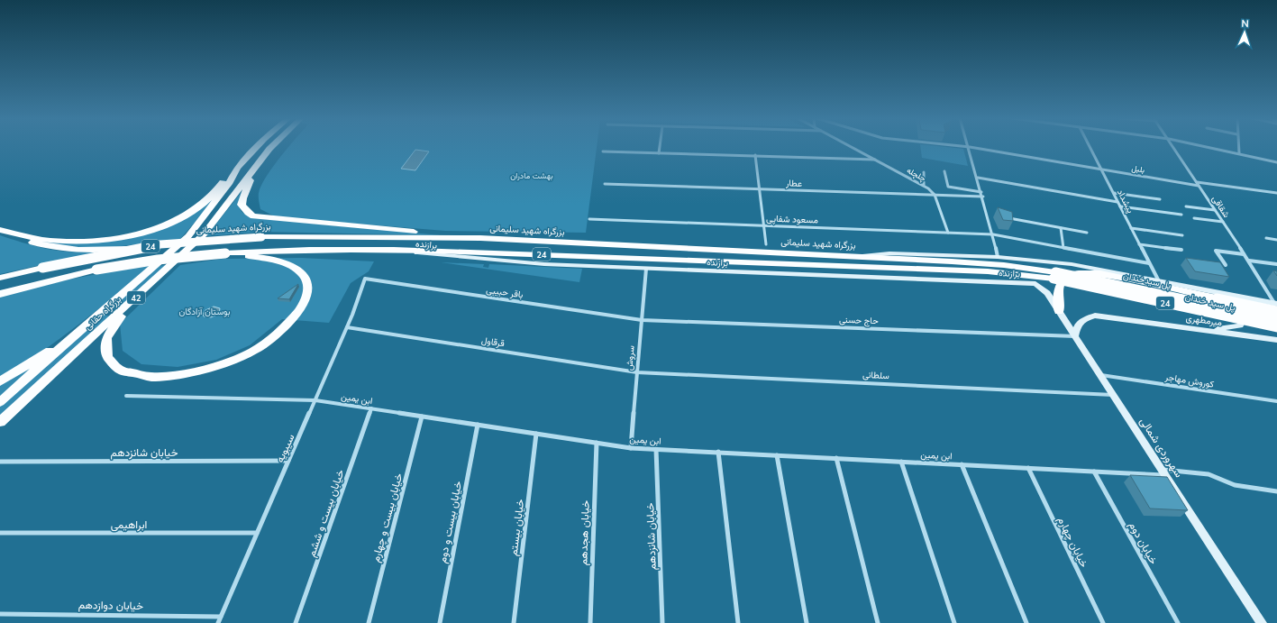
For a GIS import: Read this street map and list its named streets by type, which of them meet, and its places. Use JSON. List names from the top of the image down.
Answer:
{
  "streets": {
    "highway": [
      "بزرگراه شهید سلیمانی",
      "24",
      "پل سیدخندان",
      "42",
      "پل سید خندان",
      "بزرگراه حقانی"
    ],
    "main road": ["برازنده", "میرمطهری", "سهروردی شمالی"],
    "street": [
      "بلبل",
      "چلچله",
      "عطار",
      "پیشداد",
      "شقاقی",
      "مسعود شفاپی",
      "باقر حبیبی",
      "حاج حسنی",
      "قرقاول",
      "سروش",
      "سلطانی",
      "کوروش مهاجر",
      "ابن یمین",
      "سیبویه",
      "خیابان شانزدهم",
      "خیابان بیست و ششم",
      "خیابان بیست و چهارم",
      "خیابان بیست و دوم",
      "ابراهیمی",
      "خیابان بیستم",
      "خیابان هجدهم",
      "خیابان چهارم",
      "خیابان دوم",
      "خیابان دوازدهم"
    ]
  },
  "crossings": [
    ["بلبل", "پیشداد"],
    ["بلبل", "شقاقی"],
    ["چلچله", "عطار"],
    ["چلچله", "مسعود شفاپی"],
    ["پیشداد", "مسعود شفاپی"],
    ["بزرگراه شهید سلیمانی", "24"],
    ["بزرگراه شهید سلیمانی", "پل سیدخندان"],
    ["بزرگراه شهید سلیمانی", "پل سید خندان"],
    ["برازنده", "24"],
    ["برازنده", "سروش"],
    ["برازنده", "سهروردی شمالی"],
    ["24", "پل سیدخندان"],
    ["24", "پل سید خندان"],
    ["پل سیدخندان", "پل سید خندان"],
    ["باقر حبیبی", "حاج حسنی"],
    ["باقر حبیبی", "سروش"],
    ["باقر حبیبی", "سیبویه"],
    ["حاج حسنی", "میرمطهری"],
    ["حاج حسنی", "سروش"],
    ["حاج حسنی", "سهروردی شمالی"],
    ["میرمطهری", "سهروردی شمالی"],
    ["قرقاول", "سروش"],
    ["قرقاول", "سلطانی"],
    ["قرقاول", "سیبویه"],
    ["سروش", "سلطانی"],
    ["سروش", "ابن یمین"],
    ["سلطانی", "سهروردی شمالی"],
    ["کوروش مهاجر", "سهروردی شمالی"],
    ["ابن یمین", "سهروردی شمالی"],
    ["ابن یمین", "سیبویه"],
    ["ابن یمین", "خیابان شانزدهم"],
    ["ابن یمین", "خیابان بیست و ششم"],
    ["ابن یمین", "خیابان بیست و چهارم"],
    ["ابن یمین", "خیابان بیست و دوم"],
    ["ابن یمین", "خیابان بیستم"],
    ["ابن یمین", "خیابان هجدهم"],
    ["ابن یمین", "خیابان چهارم"],
    ["ابن یمین", "خیابان دوم"],
    ["سیبویه", "خیابان شانزدهم"],
    ["سیبویه", "ابراهیمی"],
    ["سیبویه", "خیابان دوازدهم"]
  ],
  "parks": ["بهشت مادران", "بوستان آزادگان"],
  "north": "top"
}
